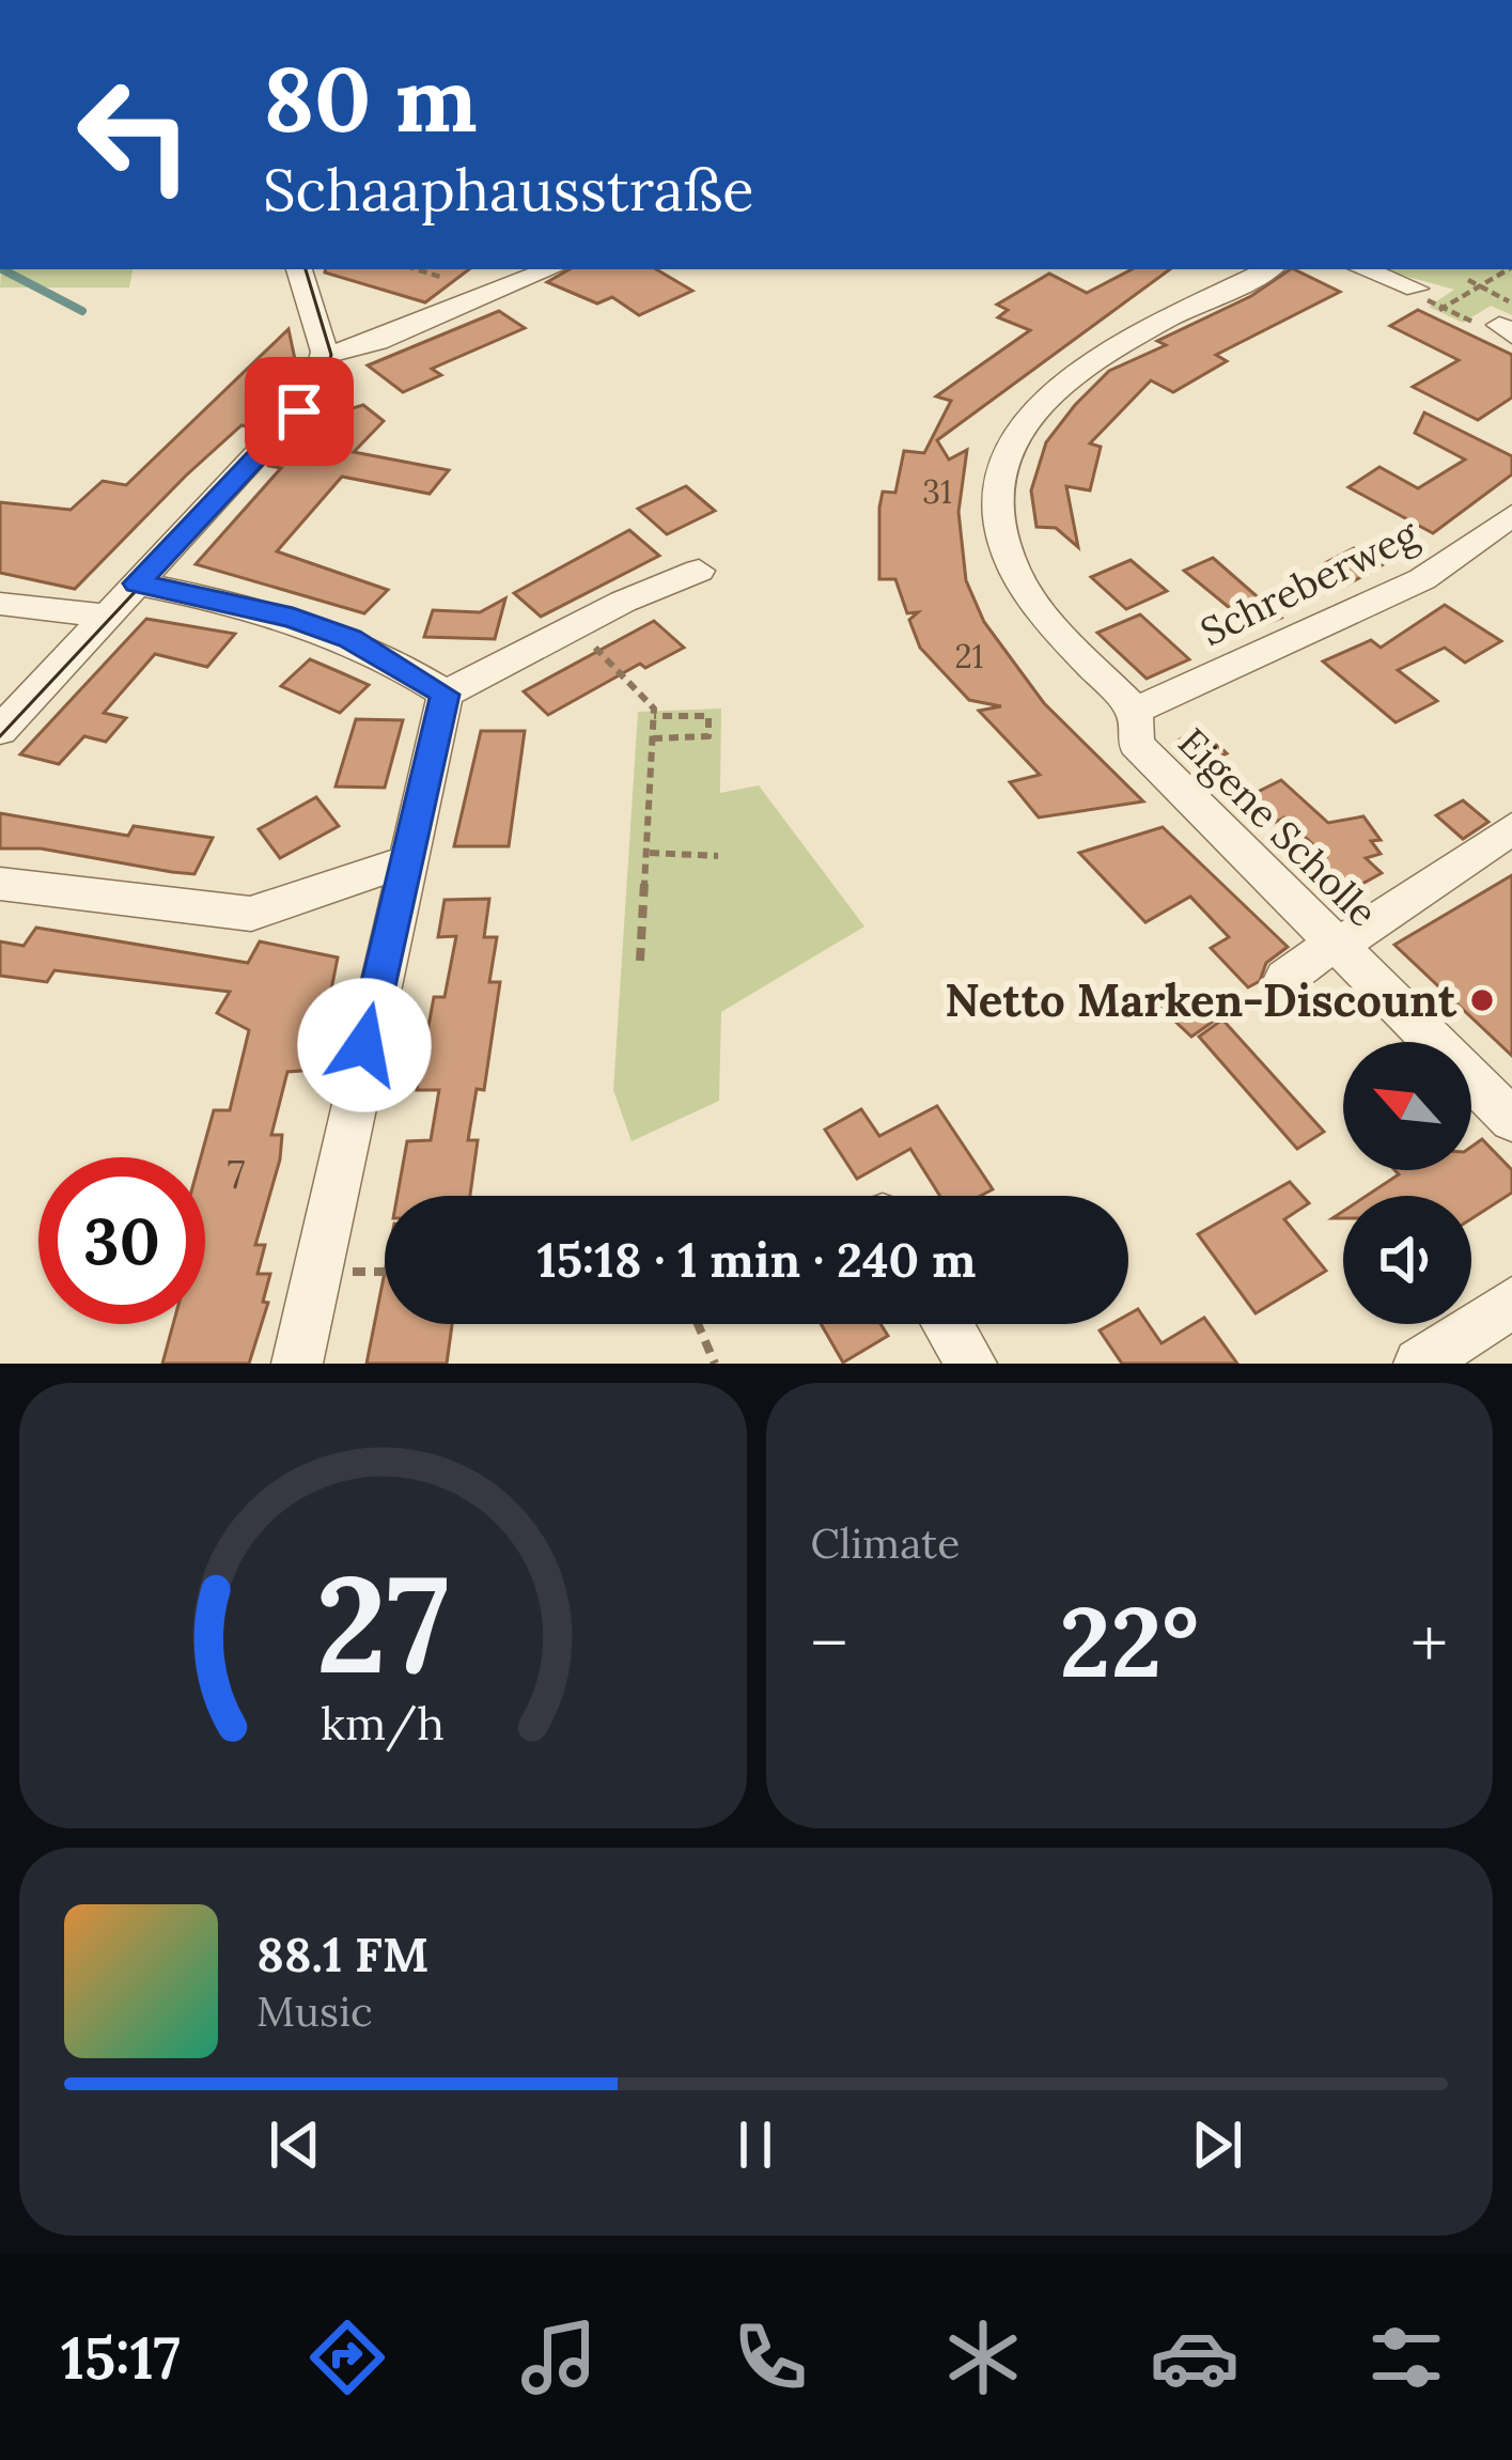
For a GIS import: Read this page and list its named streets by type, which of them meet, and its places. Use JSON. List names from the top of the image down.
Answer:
{
  "streets": {
    "street": ["Schreberweg", "Eigene Scholle"]
  },
  "crossings": [
    ["Schreberweg", "Eigene Scholle"]
  ],
  "places": ["Netto Marken-Discount"],
  "house_numbers": ["31", "21", "7"],
  "north": "top left",
  "page": {
    "turn": ["80 m", "Schaaphausstraße"],
    "limit": "30",
    "trip": "15:18 · 1 min · 240 m",
    "tile": "Climate",
    "heat": ["−", "22°", "+"],
    "song": ["88.1 FM", "Music"],
    "tabs": "15:17",
    "gauge": ["27", "km/h"]
  }
}
